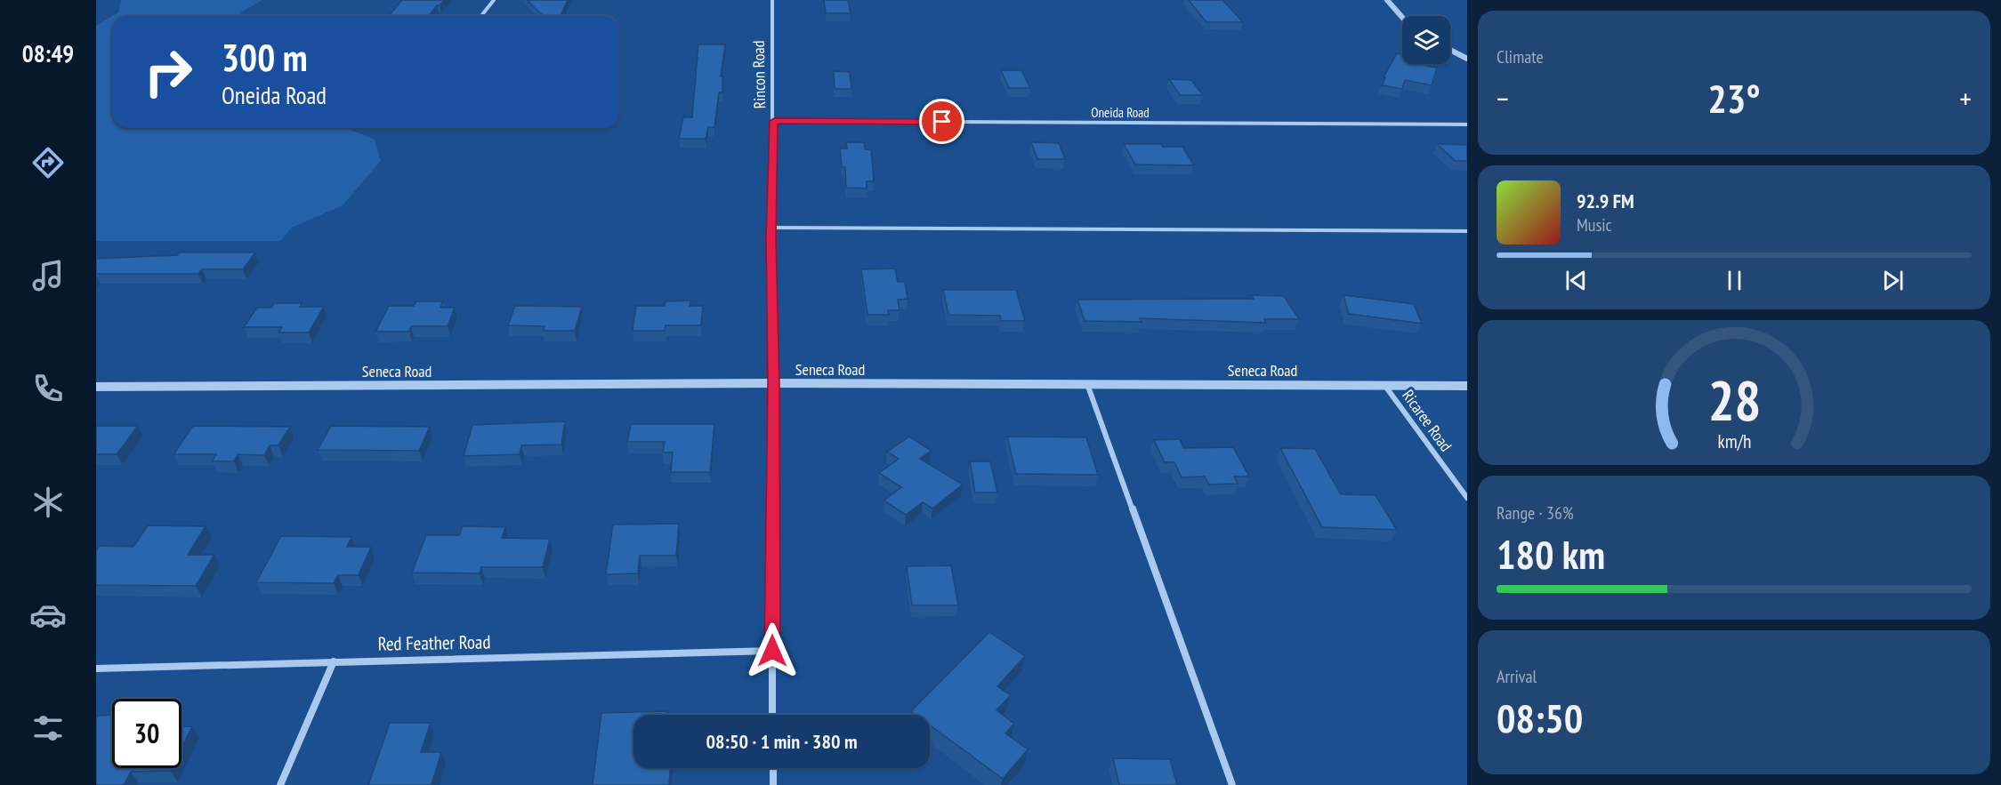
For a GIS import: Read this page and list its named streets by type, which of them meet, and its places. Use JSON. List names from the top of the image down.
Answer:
{
  "streets": {
    "street": [
      "Rincon Road",
      "Oneida Road",
      "Seneca Road",
      "Ricaree Road",
      "Red Feather Road"
    ]
  },
  "crossings": [
    ["Rincon Road", "Oneida Road"],
    ["Rincon Road", "Seneca Road"],
    ["Rincon Road", "Red Feather Road"],
    ["Seneca Road", "Ricaree Road"]
  ],
  "page": {
    "tabs": "08:49",
    "tile": [
      "Climate",
      ["Range · 36%", "180 km"],
      ["Arrival", "08:50"]
    ],
    "turn": ["300 m", "Oneida Road"],
    "heat": ["−", "23°", "+"],
    "song": ["92.9 FM", "Music"],
    "limit": "30",
    "trip": "08:50 · 1 min · 380 m",
    "gauge": ["28", "km/h"]
  }
}
